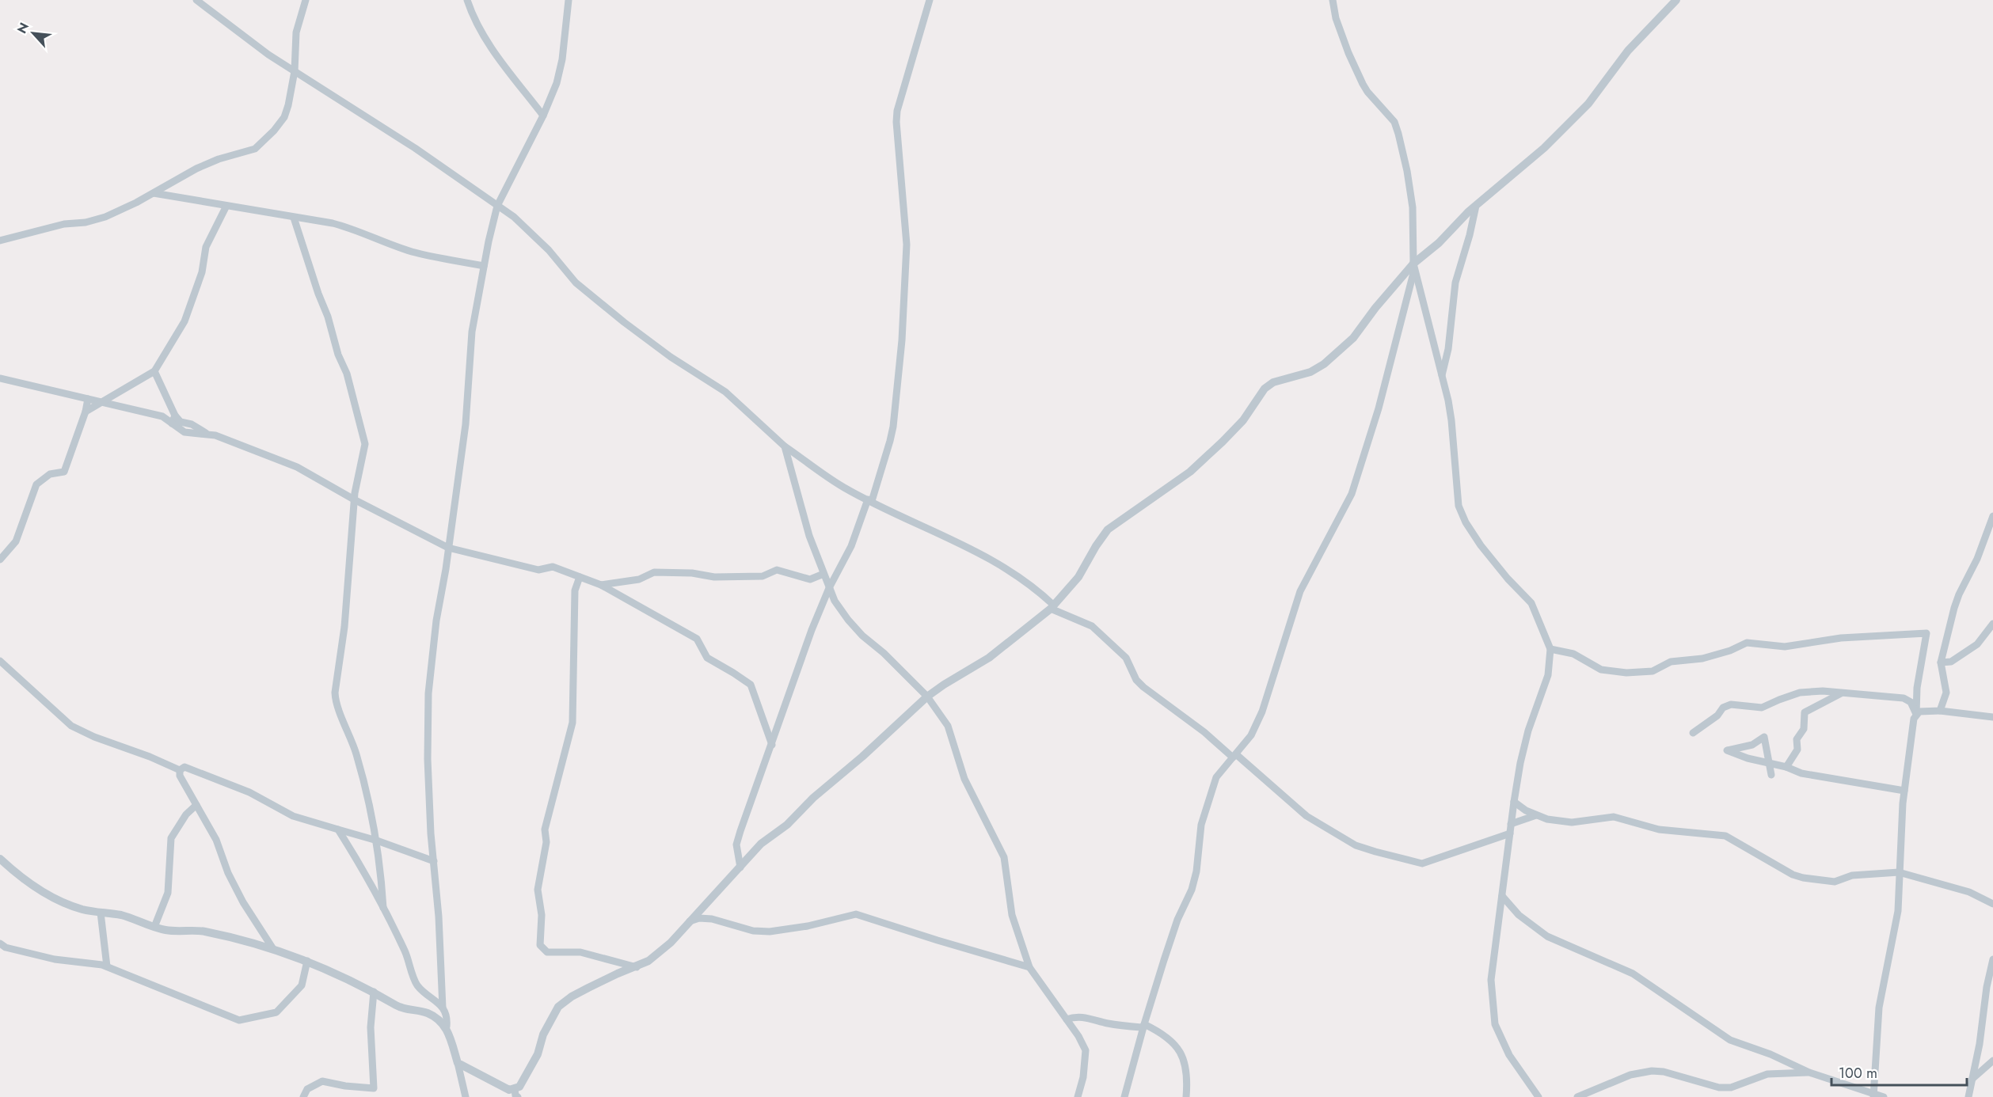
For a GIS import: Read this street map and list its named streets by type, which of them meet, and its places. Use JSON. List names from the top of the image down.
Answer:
{
  "scale_bar": "100 m",
  "north": "top left"
}
